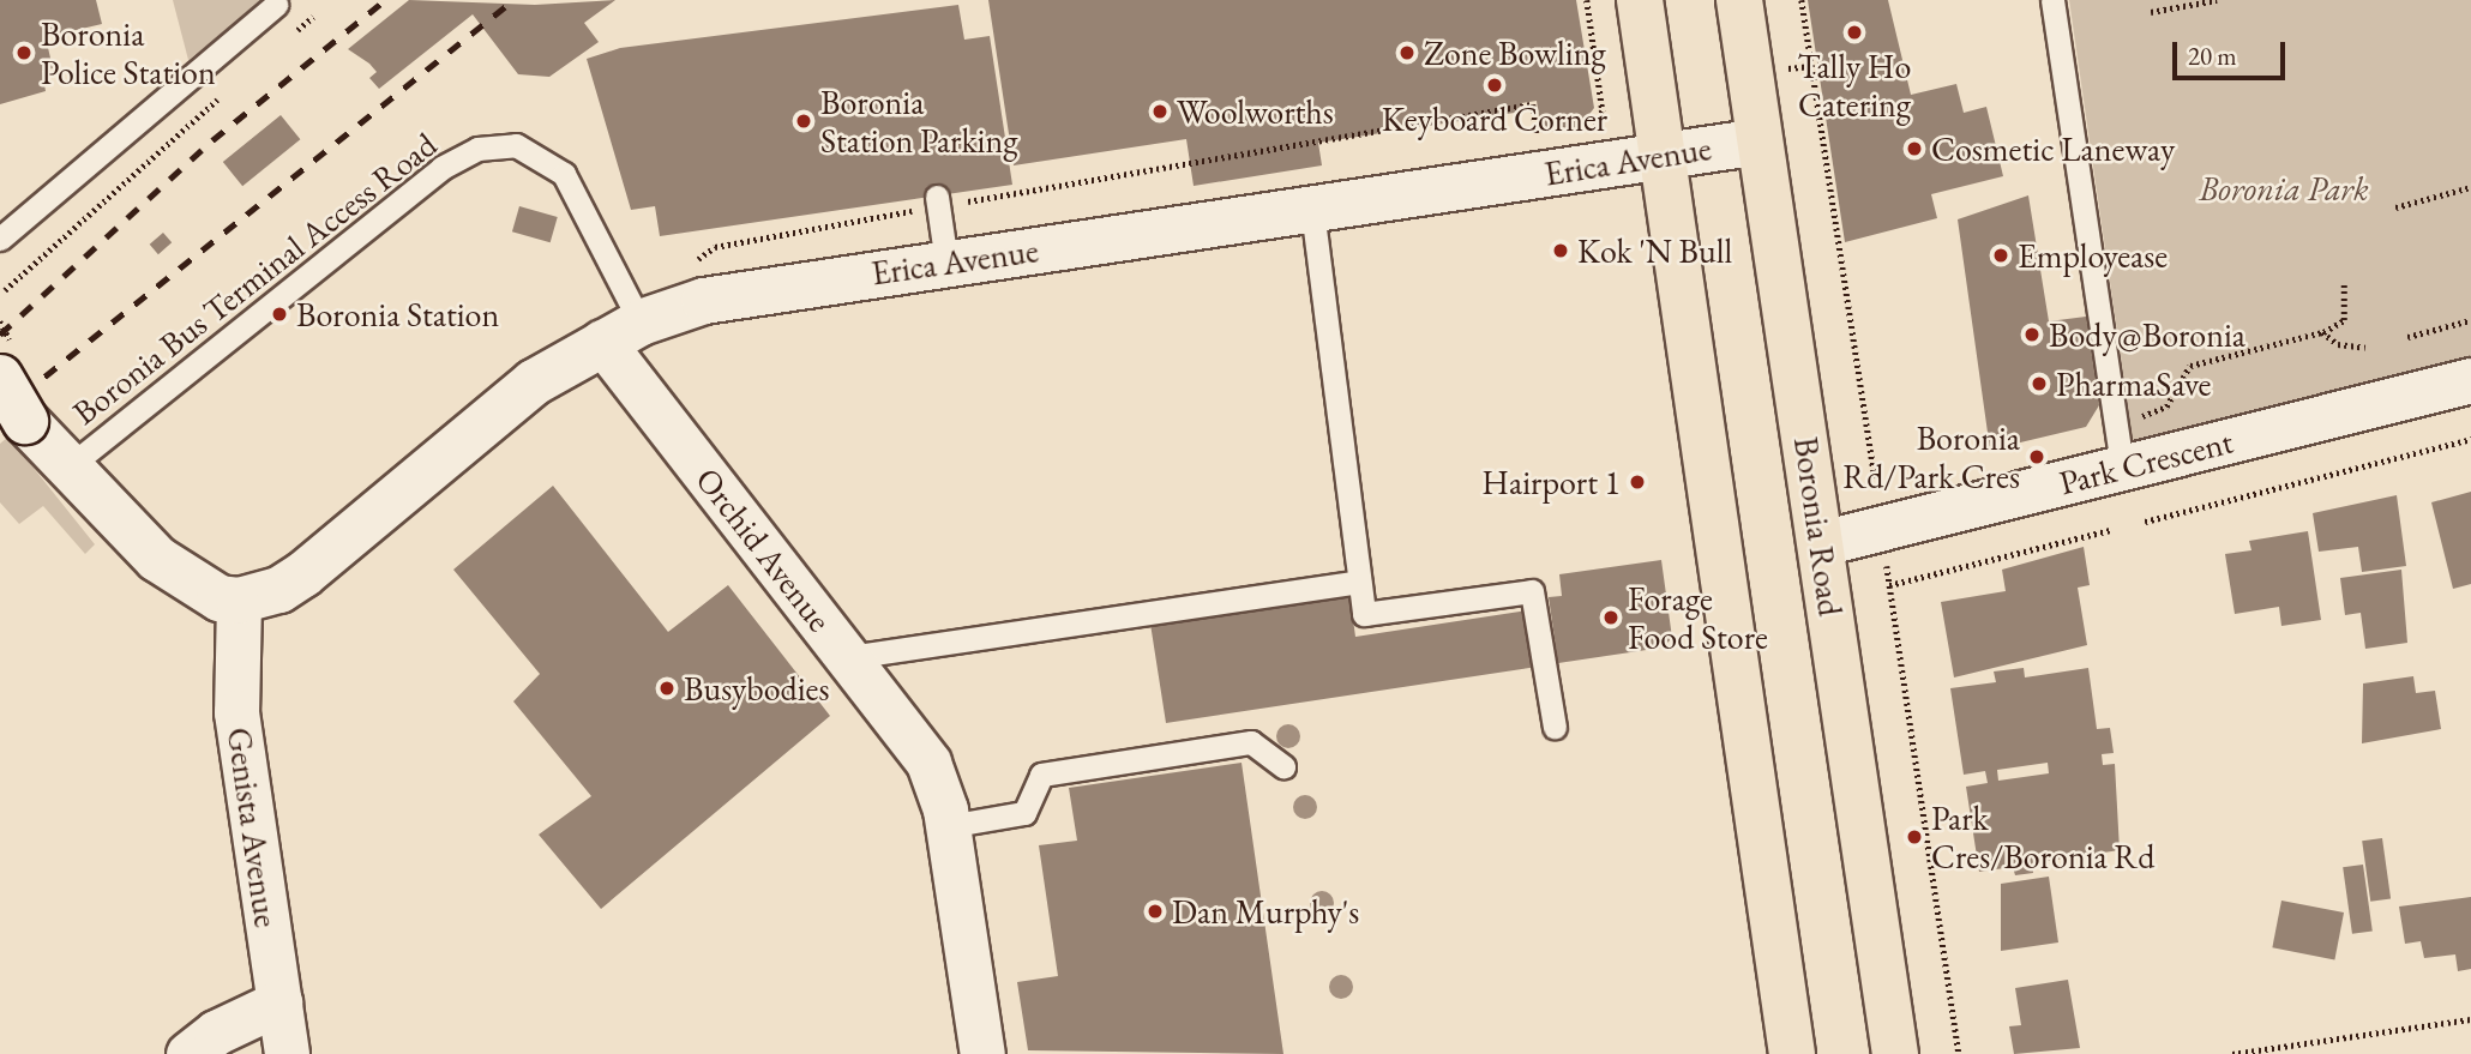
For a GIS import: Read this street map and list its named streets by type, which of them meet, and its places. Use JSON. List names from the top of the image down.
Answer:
{
  "streets": {
    "main road": ["Erica Avenue", "Boronia Road"],
    "street": ["Park Crescent", "Orchid Avenue", "Genista Avenue"],
    "lane": ["Boronia Bus Terminal Access Road"]
  },
  "crossings": [
    ["Erica Avenue", "Boronia Bus Terminal Access Road"],
    ["Erica Avenue", "Boronia Road"],
    ["Erica Avenue", "Orchid Avenue"],
    ["Erica Avenue", "Genista Avenue"],
    ["Boronia Bus Terminal Access Road", "Orchid Avenue"],
    ["Park Crescent", "Boronia Road"]
  ],
  "parks": ["Boronia Park"],
  "places": [
    "Tally Ho Catering",
    "Boronia Police Station",
    "Zone Bowling",
    "Keyboard Corner",
    "Woolworths",
    "Boronia Station Parking",
    "Cosmetic Laneway",
    "Kok 'N Bull",
    "Employease",
    "Boronia Station",
    "Body@Boronia",
    "PharmaSave",
    "Boronia Rd/Park Cres",
    "Hairport 1",
    "Forage Food Store",
    "Busybodies",
    "Park Cres/Boronia Rd",
    "Dan Murphy's"
  ],
  "scale_bar": "20 m"
}
